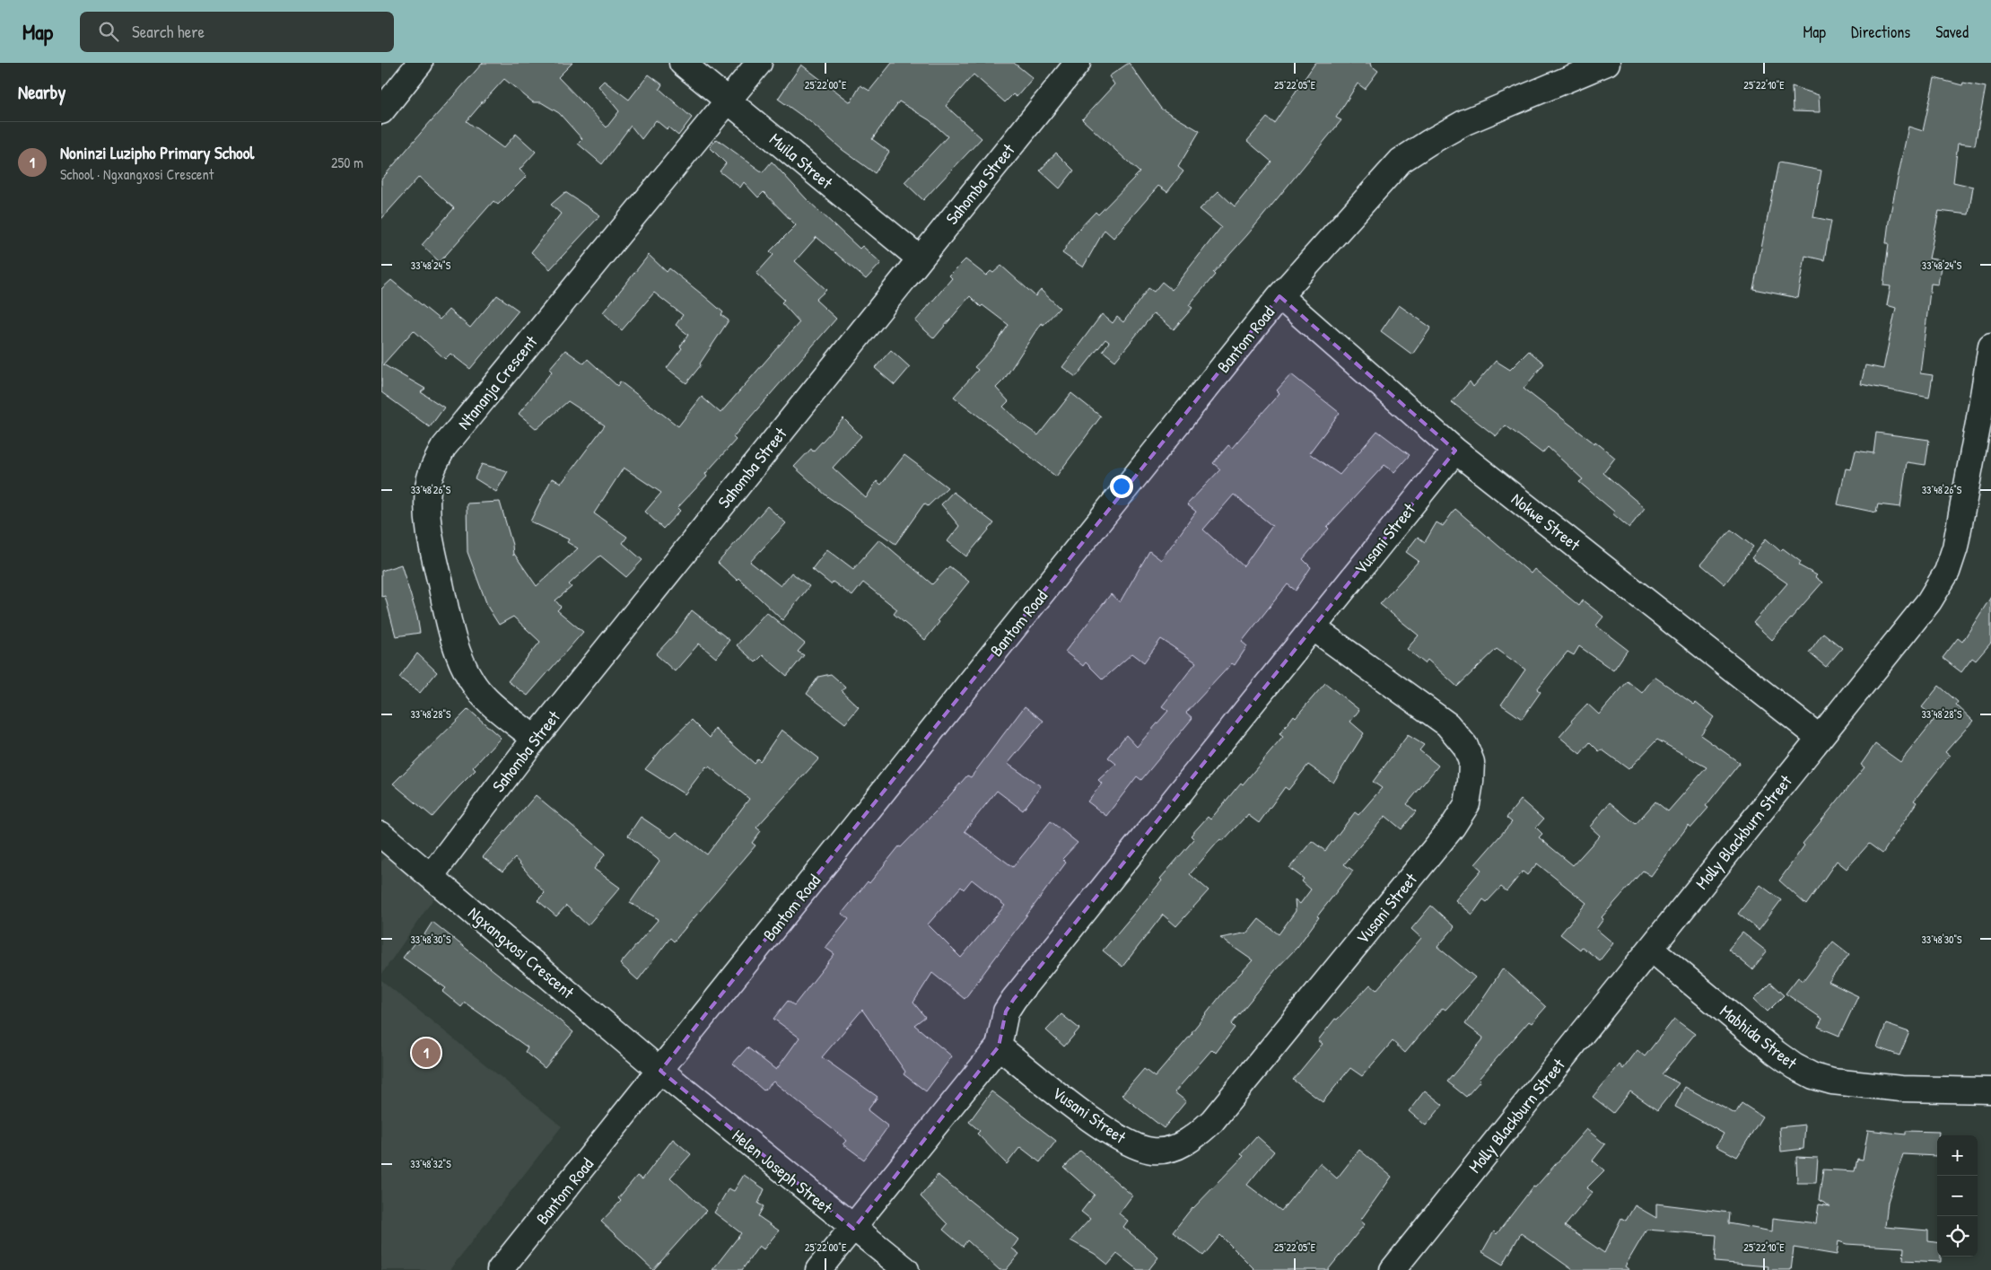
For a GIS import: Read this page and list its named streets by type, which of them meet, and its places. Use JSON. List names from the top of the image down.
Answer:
{
  "streets": {
    "street": [
      "Muila Street",
      "Sahomba Street",
      "Bantom Road",
      "Ntananja Crescent",
      "Nokwe Street",
      "Vusani Street",
      "Molly Blackburn Street",
      "Ngxangxosi Crescent",
      "Mabhida Street",
      "Helen Joseph Street"
    ]
  },
  "crossings": [
    ["Muila Street", "Sahomba Street"],
    ["Muila Street", "Ntananja Crescent"],
    ["Sahomba Street", "Ntananja Crescent"],
    ["Sahomba Street", "Ngxangxosi Crescent"],
    ["Bantom Road", "Nokwe Street"],
    ["Bantom Road", "Ngxangxosi Crescent"],
    ["Bantom Road", "Helen Joseph Street"],
    ["Nokwe Street", "Vusani Street"],
    ["Nokwe Street", "Molly Blackburn Street"],
    ["Molly Blackburn Street", "Mabhida Street"],
    ["Ngxangxosi Crescent", "Helen Joseph Street"]
  ],
  "page": {
    "header": "Map",
    "search": "Search here",
    "nav": ["Map", "Directions", "Saved"],
    "heading": "Nearby",
    "list": [
      {
        "mark": "1",
        "name": "Noninzi Luzipho Primary School",
        "note": "School · Ngxangxosi Crescent",
        "value": "250 m"
      }
    ],
    "pins": "1",
    "map_buttons": ["+", "−"]
  },
  "coordinates": [
    "25°22'00\"E",
    "25°22'05\"E",
    "25°22'10\"E",
    "33°48'24\"S",
    "33°48'26\"S",
    "33°48'28\"S",
    "33°48'30\"S",
    "33°48'32\"S"
  ]
}
